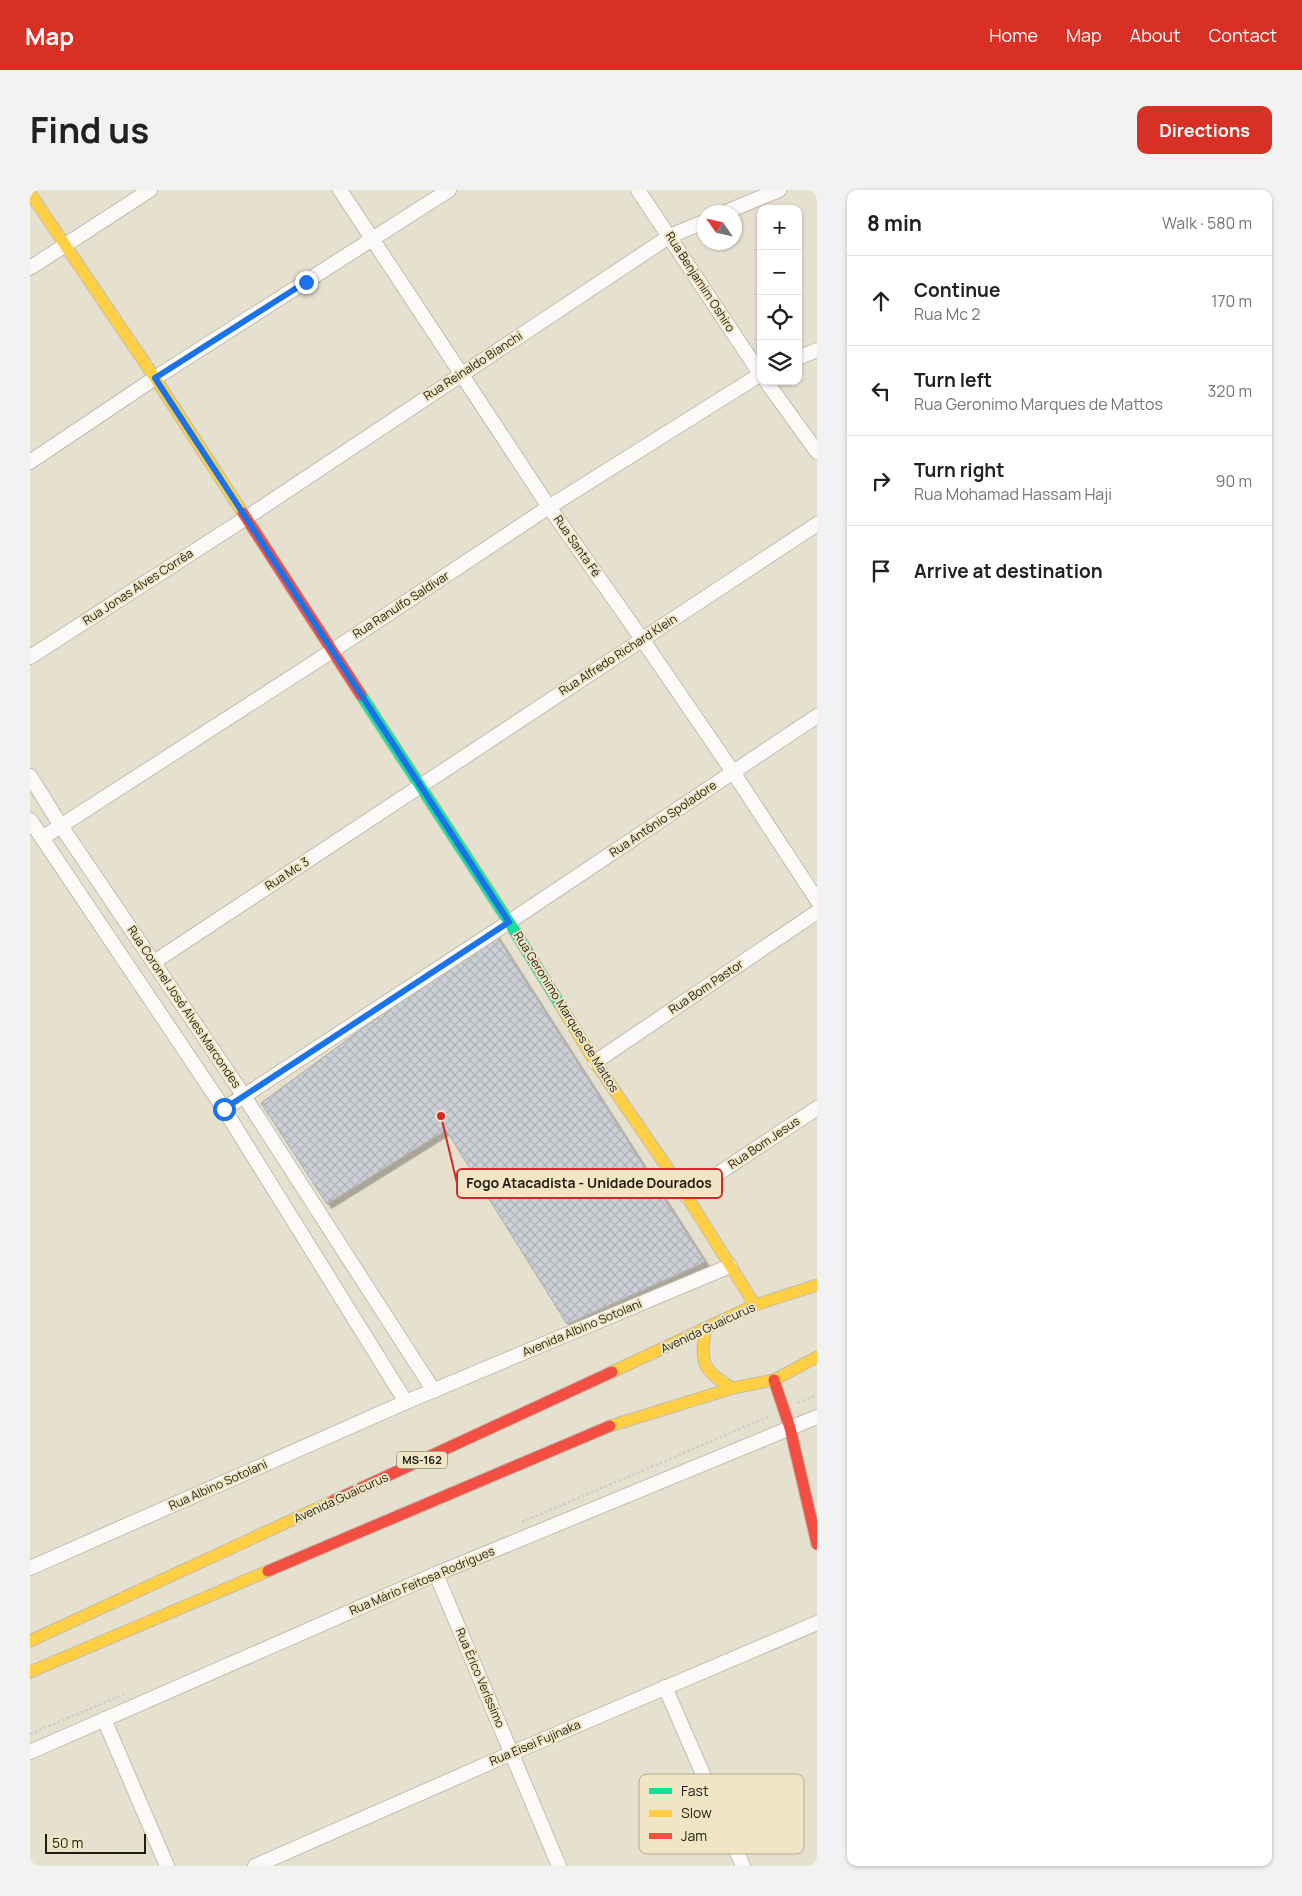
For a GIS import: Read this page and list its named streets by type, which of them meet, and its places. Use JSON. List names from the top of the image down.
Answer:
{
  "streets": {
    "main road": ["Rua Geronimo Marques de Mattos", "Avenida Guaicurus", "MS-162"],
    "street": [
      "Rua Benjamim Oshiro",
      "Rua Reinaldo Bianchi",
      "Rua Santa Fé",
      "Rua Jonas Alves Corrêa",
      "Rua Ranulfo Saldivar",
      "Rua Alfredo Richard Klein",
      "Rua Antônio Spoladore",
      "Rua Mc 3",
      "Rua Bom Pastor",
      "Rua Coronel José Alves Marcondes",
      "Rua Bom Jesus",
      "Avenida Albino Sotolani",
      "Rua Albino Sotolani",
      "Rua Mário Feitosa Rodrigues",
      "Rua Érico Veríssimo",
      "Rua Eisei Fujinaka"
    ]
  },
  "crossings": [
    ["Rua Benjamim Oshiro", "Rua Reinaldo Bianchi"],
    ["Rua Reinaldo Bianchi", "Rua Santa Fé"],
    ["Rua Reinaldo Bianchi", "Rua Jonas Alves Corrêa"],
    ["Rua Reinaldo Bianchi", "Rua Geronimo Marques de Mattos"],
    ["Rua Santa Fé", "Rua Ranulfo Saldivar"],
    ["Rua Santa Fé", "Rua Alfredo Richard Klein"],
    ["Rua Santa Fé", "Rua Antônio Spoladore"],
    ["Rua Jonas Alves Corrêa", "Rua Geronimo Marques de Mattos"],
    ["Rua Ranulfo Saldivar", "Rua Coronel José Alves Marcondes"],
    ["Rua Ranulfo Saldivar", "Rua Geronimo Marques de Mattos"],
    ["Rua Alfredo Richard Klein", "Rua Mc 3"],
    ["Rua Alfredo Richard Klein", "Rua Geronimo Marques de Mattos"],
    ["Rua Antônio Spoladore", "Rua Coronel José Alves Marcondes"],
    ["Rua Antônio Spoladore", "Rua Geronimo Marques de Mattos"],
    ["Rua Mc 3", "Rua Coronel José Alves Marcondes"],
    ["Rua Mc 3", "Rua Geronimo Marques de Mattos"],
    ["Rua Bom Pastor", "Rua Geronimo Marques de Mattos"],
    ["Rua Coronel José Alves Marcondes", "Avenida Albino Sotolani"],
    ["Rua Coronel José Alves Marcondes", "Rua Albino Sotolani"],
    ["Rua Geronimo Marques de Mattos", "Rua Bom Jesus"],
    ["Rua Geronimo Marques de Mattos", "Avenida Albino Sotolani"],
    ["Rua Geronimo Marques de Mattos", "Avenida Guaicurus"],
    ["Avenida Albino Sotolani", "Rua Albino Sotolani"],
    ["Rua Mário Feitosa Rodrigues", "Rua Érico Veríssimo"],
    ["Rua Érico Veríssimo", "Rua Eisei Fujinaka"]
  ],
  "places": ["Fogo Atacadista - Unidade Dourados"],
  "legend": ["Fast", "Slow", "Jam"],
  "scale_bar": "50 m",
  "north": "top left",
  "page": {
    "header": "Map",
    "nav": [
      "Home",
      "Map",
      "About",
      "Contact"
    ],
    "title": "Find us",
    "buttons": "Directions",
    "heading": ["8 min", "Walk · 580 m"],
    "map_buttons": ["+", "−"],
    "list": [
      ["Continue", "Rua Mc 2", "170 m"],
      ["Turn left", "Rua Geronimo Marques de Mattos", "320 m"],
      ["Turn right", "Rua Mohamad Hassam Haji", "90 m"],
      "Arrive at destination"
    ],
    "scale": "50 m"
  }
}
